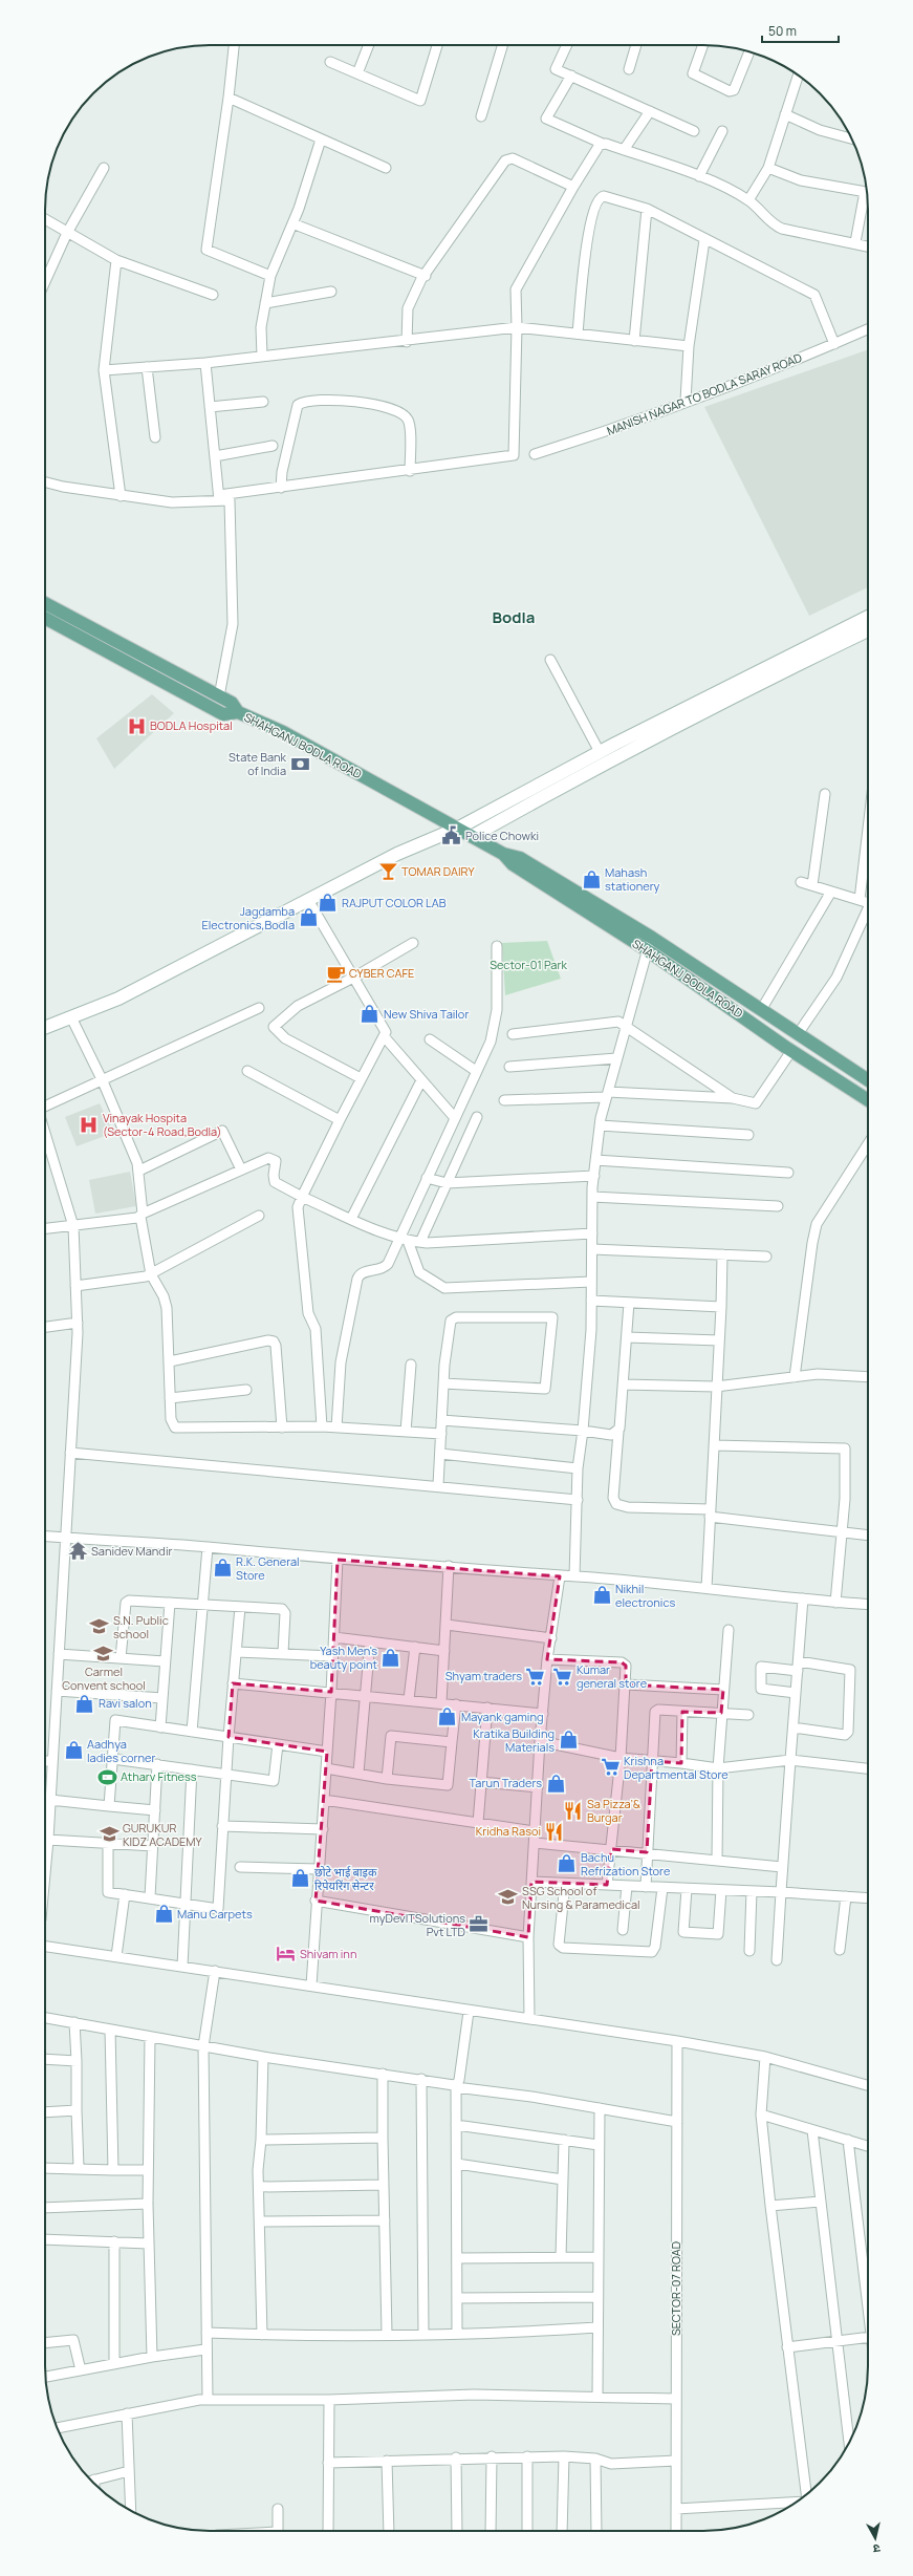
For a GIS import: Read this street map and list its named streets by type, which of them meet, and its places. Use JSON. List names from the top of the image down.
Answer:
{
  "streets": {
    "main road": ["SHAHGANJ BODLA ROAD"],
    "street": ["MANISH NAGAR TO BODLA SARAY ROAD", "SECTOR-07 ROAD"]
  },
  "districts": ["Bodla"],
  "parks": ["Sector-01 Park"],
  "places": {
    "hospital": ["BODLA Hospital", "Vinayak Hospita (Sector-4 Road,Bodla)"],
    "bank": ["State Bank of India"],
    "public building": ["Police Chowki"],
    "bar": ["TOMAR DAIRY"],
    "shop": [
      "Mahash stationery",
      "RAJPUT COLOR LAB",
      "Jagdamba Electronics,Bodla",
      "New Shiva Tailor",
      "R.K. General Store",
      "Nikhil electronics",
      "Yash Men's beauty point",
      "Ravi salon",
      "Mayank gaming",
      "Kratika Building Materials",
      "Aadhya ladies corner",
      "Tarun Traders",
      "Bachu Refrization Store",
      "छोटे भाई बाइक रिपेयरिंग सेन्टर",
      "Manu Carpets"
    ],
    "cafe": ["CYBER CAFE"],
    "temple": ["Sanidev Mandir"],
    "school or university": [
      "S.N. Public school",
      "Carmel Convent school",
      "GURUKUR KIDZ ACADEMY",
      "SSG School of Nursing & Paramedical"
    ],
    "supermarket": ["Shyam traders", "Kumar general store", "Krishna Departmental Store"],
    "sports": ["Atharv Fitness"],
    "restaurant": ["Sa Pizza’& Burgar", "Kridha Rasoi"],
    "office": ["myDevITSolutions Pvt LTD"],
    "hotel": ["Shivam inn"]
  },
  "scale_bar": "50 m",
  "north": "bottom"
}
